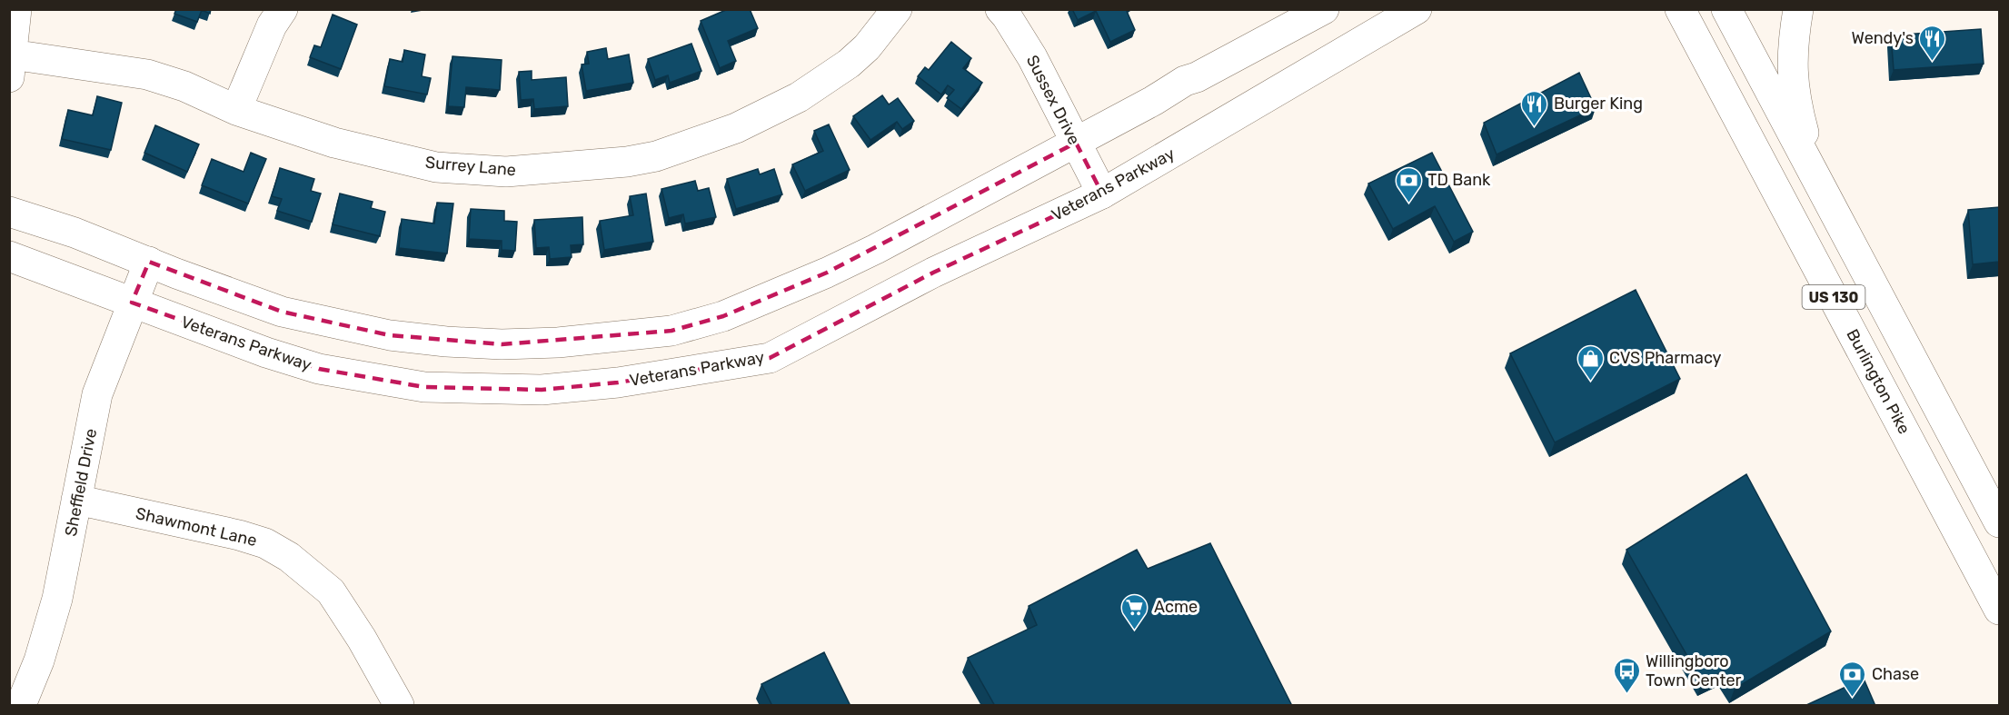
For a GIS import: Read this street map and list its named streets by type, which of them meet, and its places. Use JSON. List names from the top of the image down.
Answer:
{
  "streets": {
    "main road": [
      "Sussex Drive",
      "Surrey Lane",
      "Veterans Parkway",
      "US 130",
      "Burlington Pike",
      "Sheffield Drive",
      "Shawmont Lane"
    ]
  },
  "crossings": [
    ["Sussex Drive", "Veterans Parkway"],
    ["Veterans Parkway", "Sheffield Drive"],
    ["Sheffield Drive", "Shawmont Lane"]
  ],
  "places": {
    "restaurant": ["Wendy's", "Burger King"],
    "bank": ["TD Bank", "Chase"],
    "shop": ["CVS Pharmacy"],
    "supermarket": ["Acme"],
    "bus stop": ["Willingboro Town Center"]
  }
}
